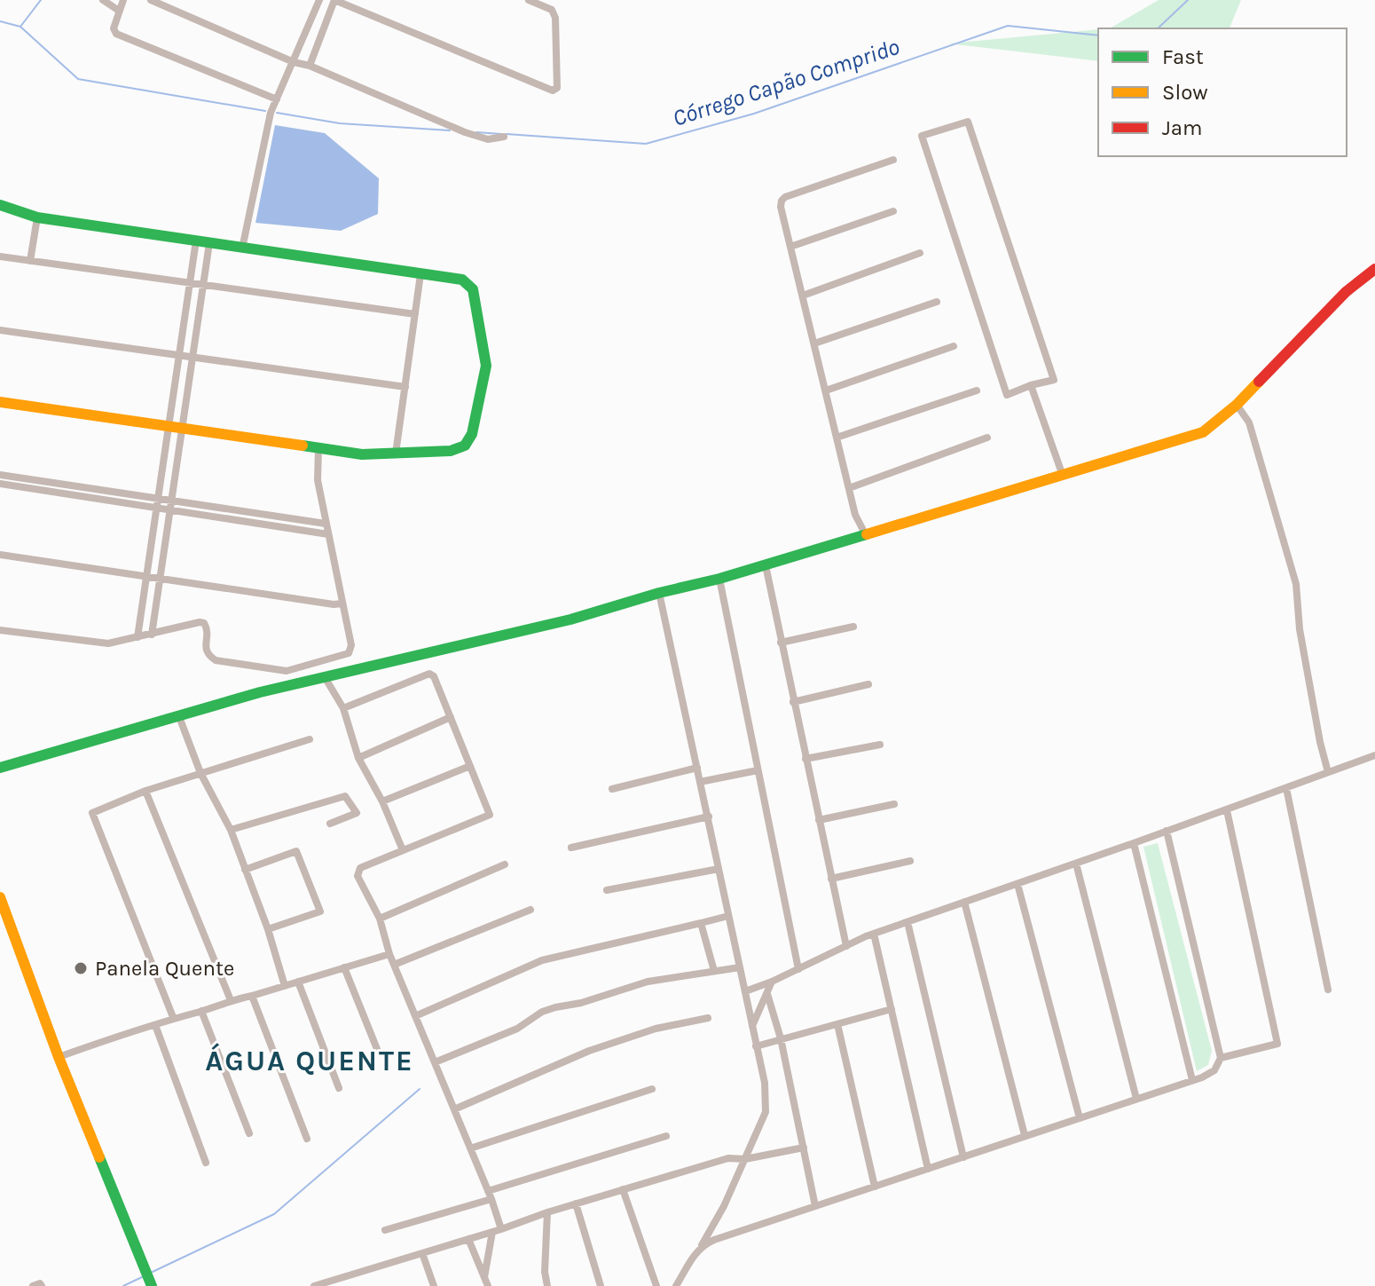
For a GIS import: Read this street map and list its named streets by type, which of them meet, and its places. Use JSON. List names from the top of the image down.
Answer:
{
  "districts": ["ÁGUA QUENTE"],
  "water": ["Córrego Capão Comprido"],
  "places": ["Panela Quente"],
  "legend": ["Fast", "Slow", "Jam"]
}
